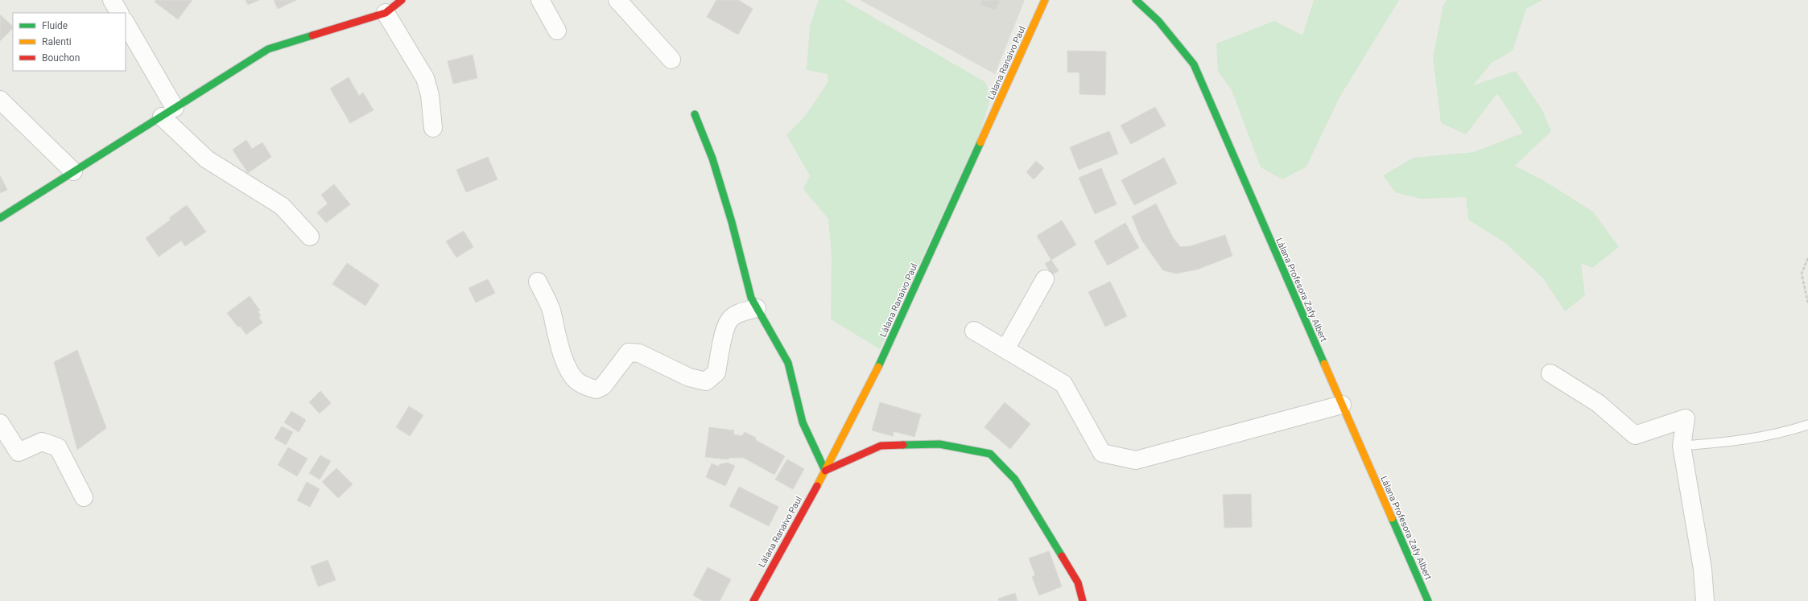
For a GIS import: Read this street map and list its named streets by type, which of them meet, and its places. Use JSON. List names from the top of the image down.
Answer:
{
  "streets": {
    "street": ["Làlana Ranaivo Paul", "Làlana Profesora Zafy Albert"]
  },
  "legend": ["Fluide", "Ralenti", "Bouchon"]
}
